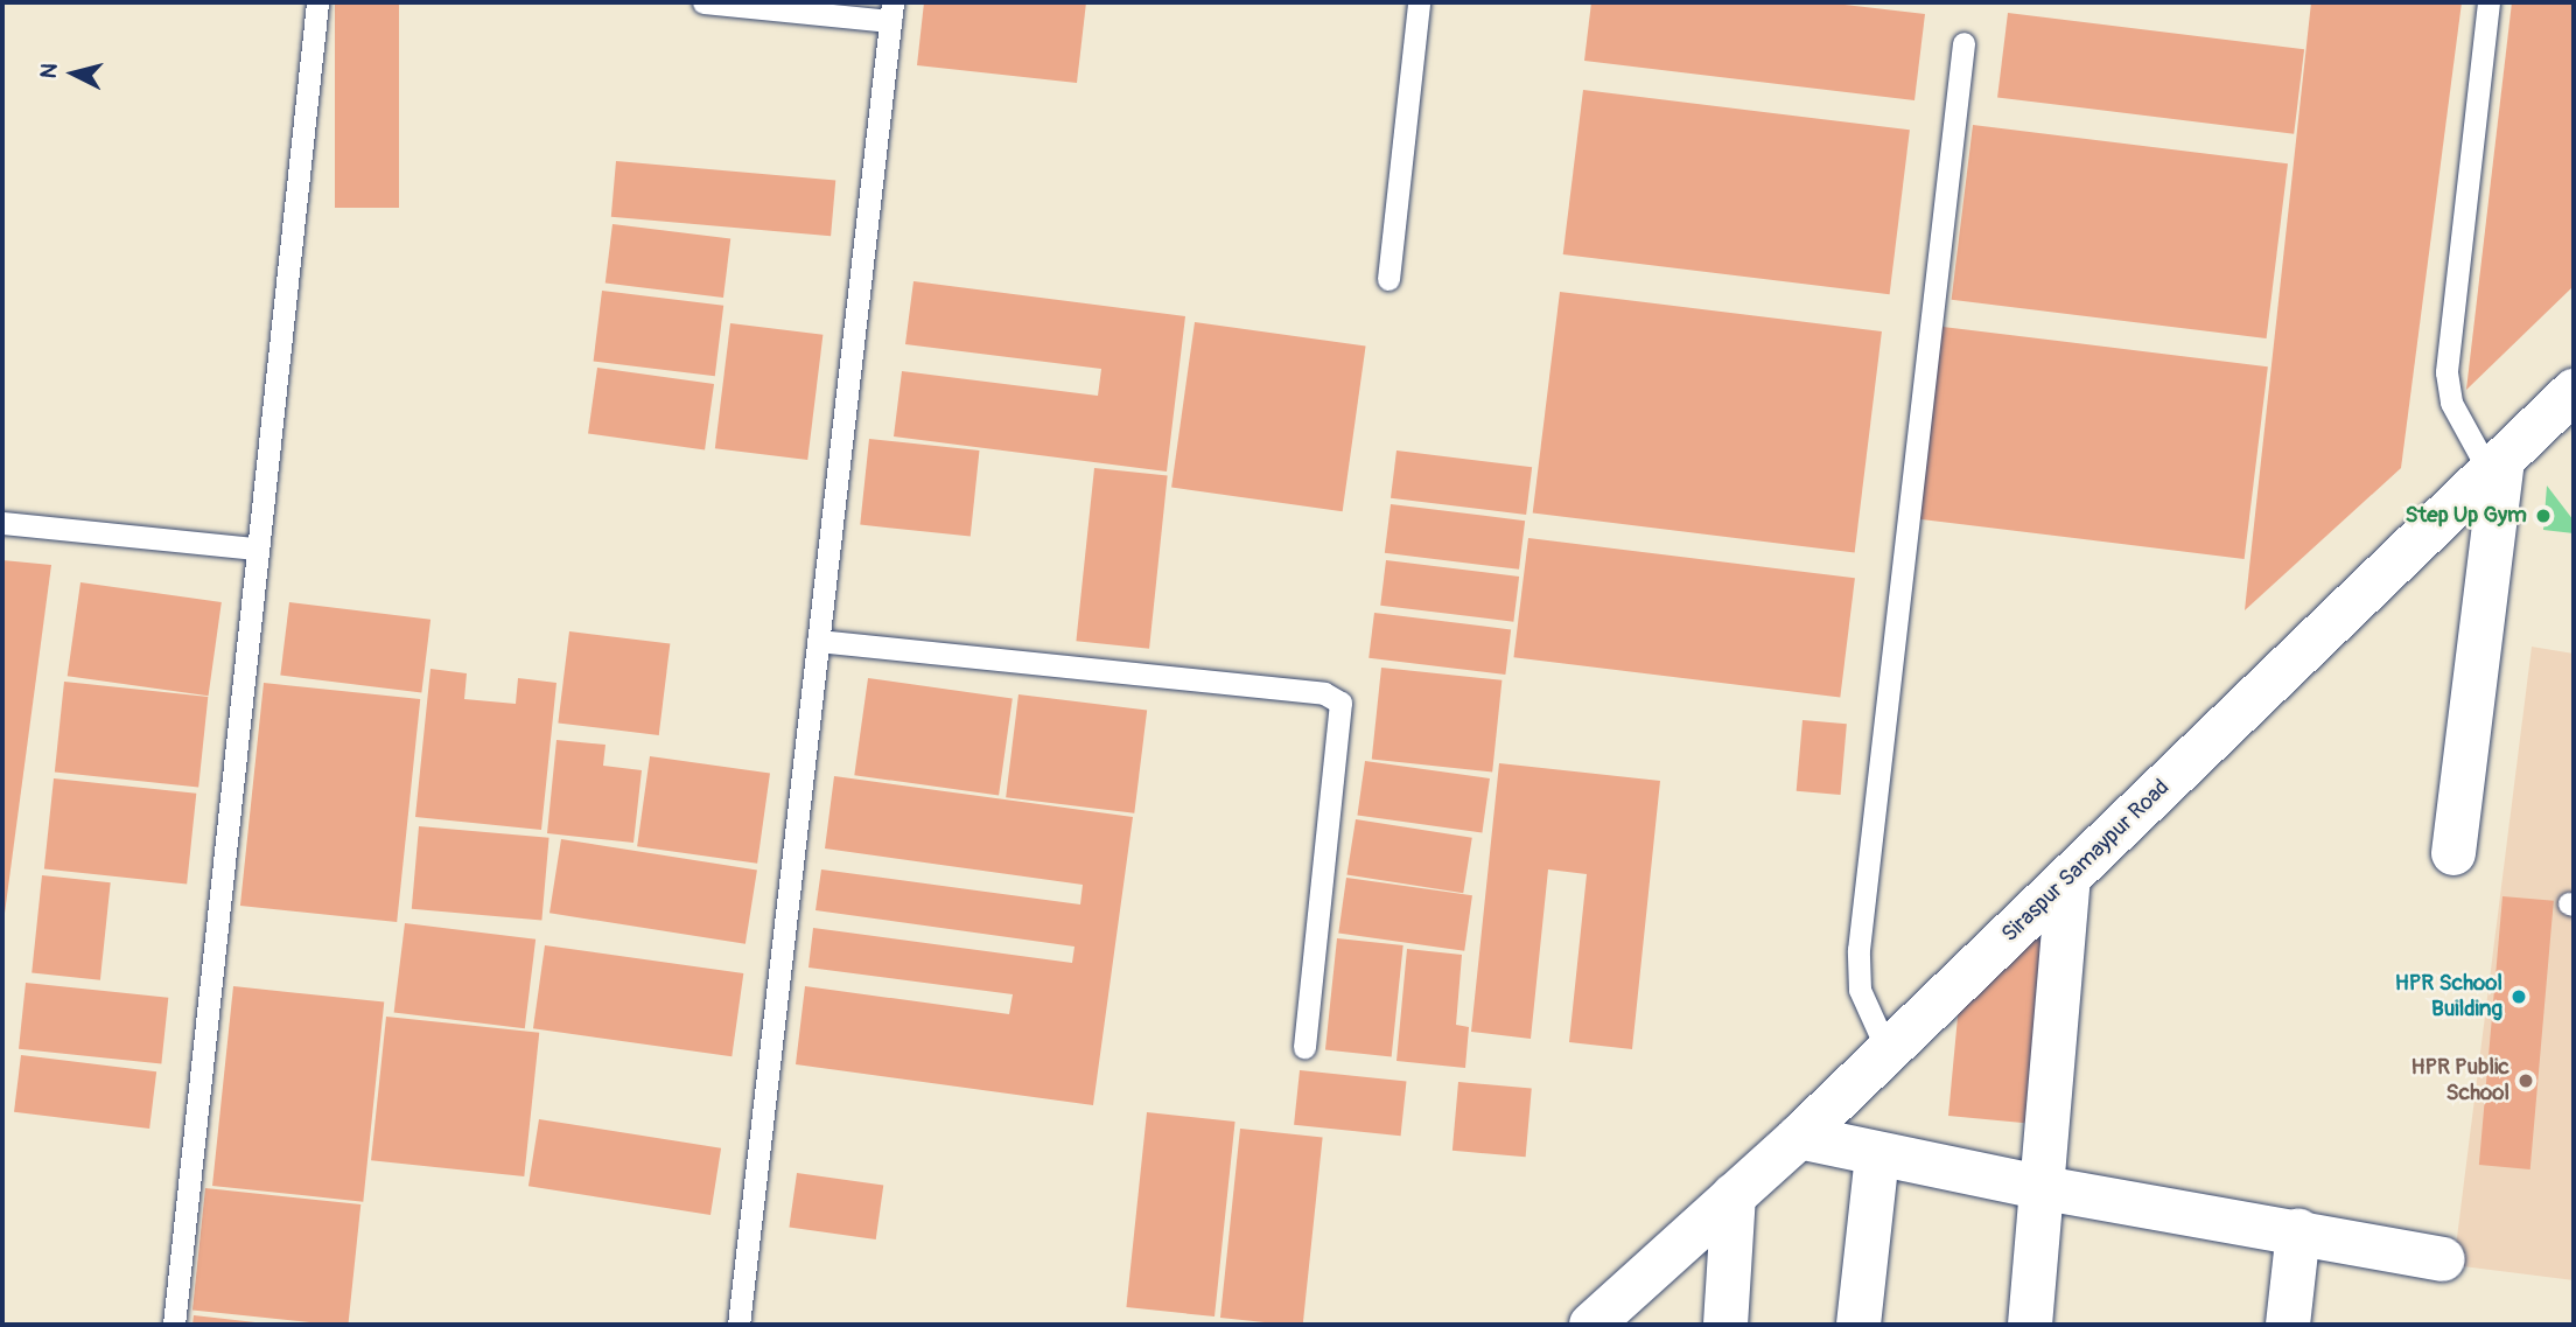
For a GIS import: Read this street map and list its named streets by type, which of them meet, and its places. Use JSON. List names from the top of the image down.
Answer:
{
  "streets": {
    "street": ["Siraspur Samaypur Road"]
  },
  "places": ["Step Up Gym", "HPR School Building", "HPR Public School"],
  "north": "left"
}
